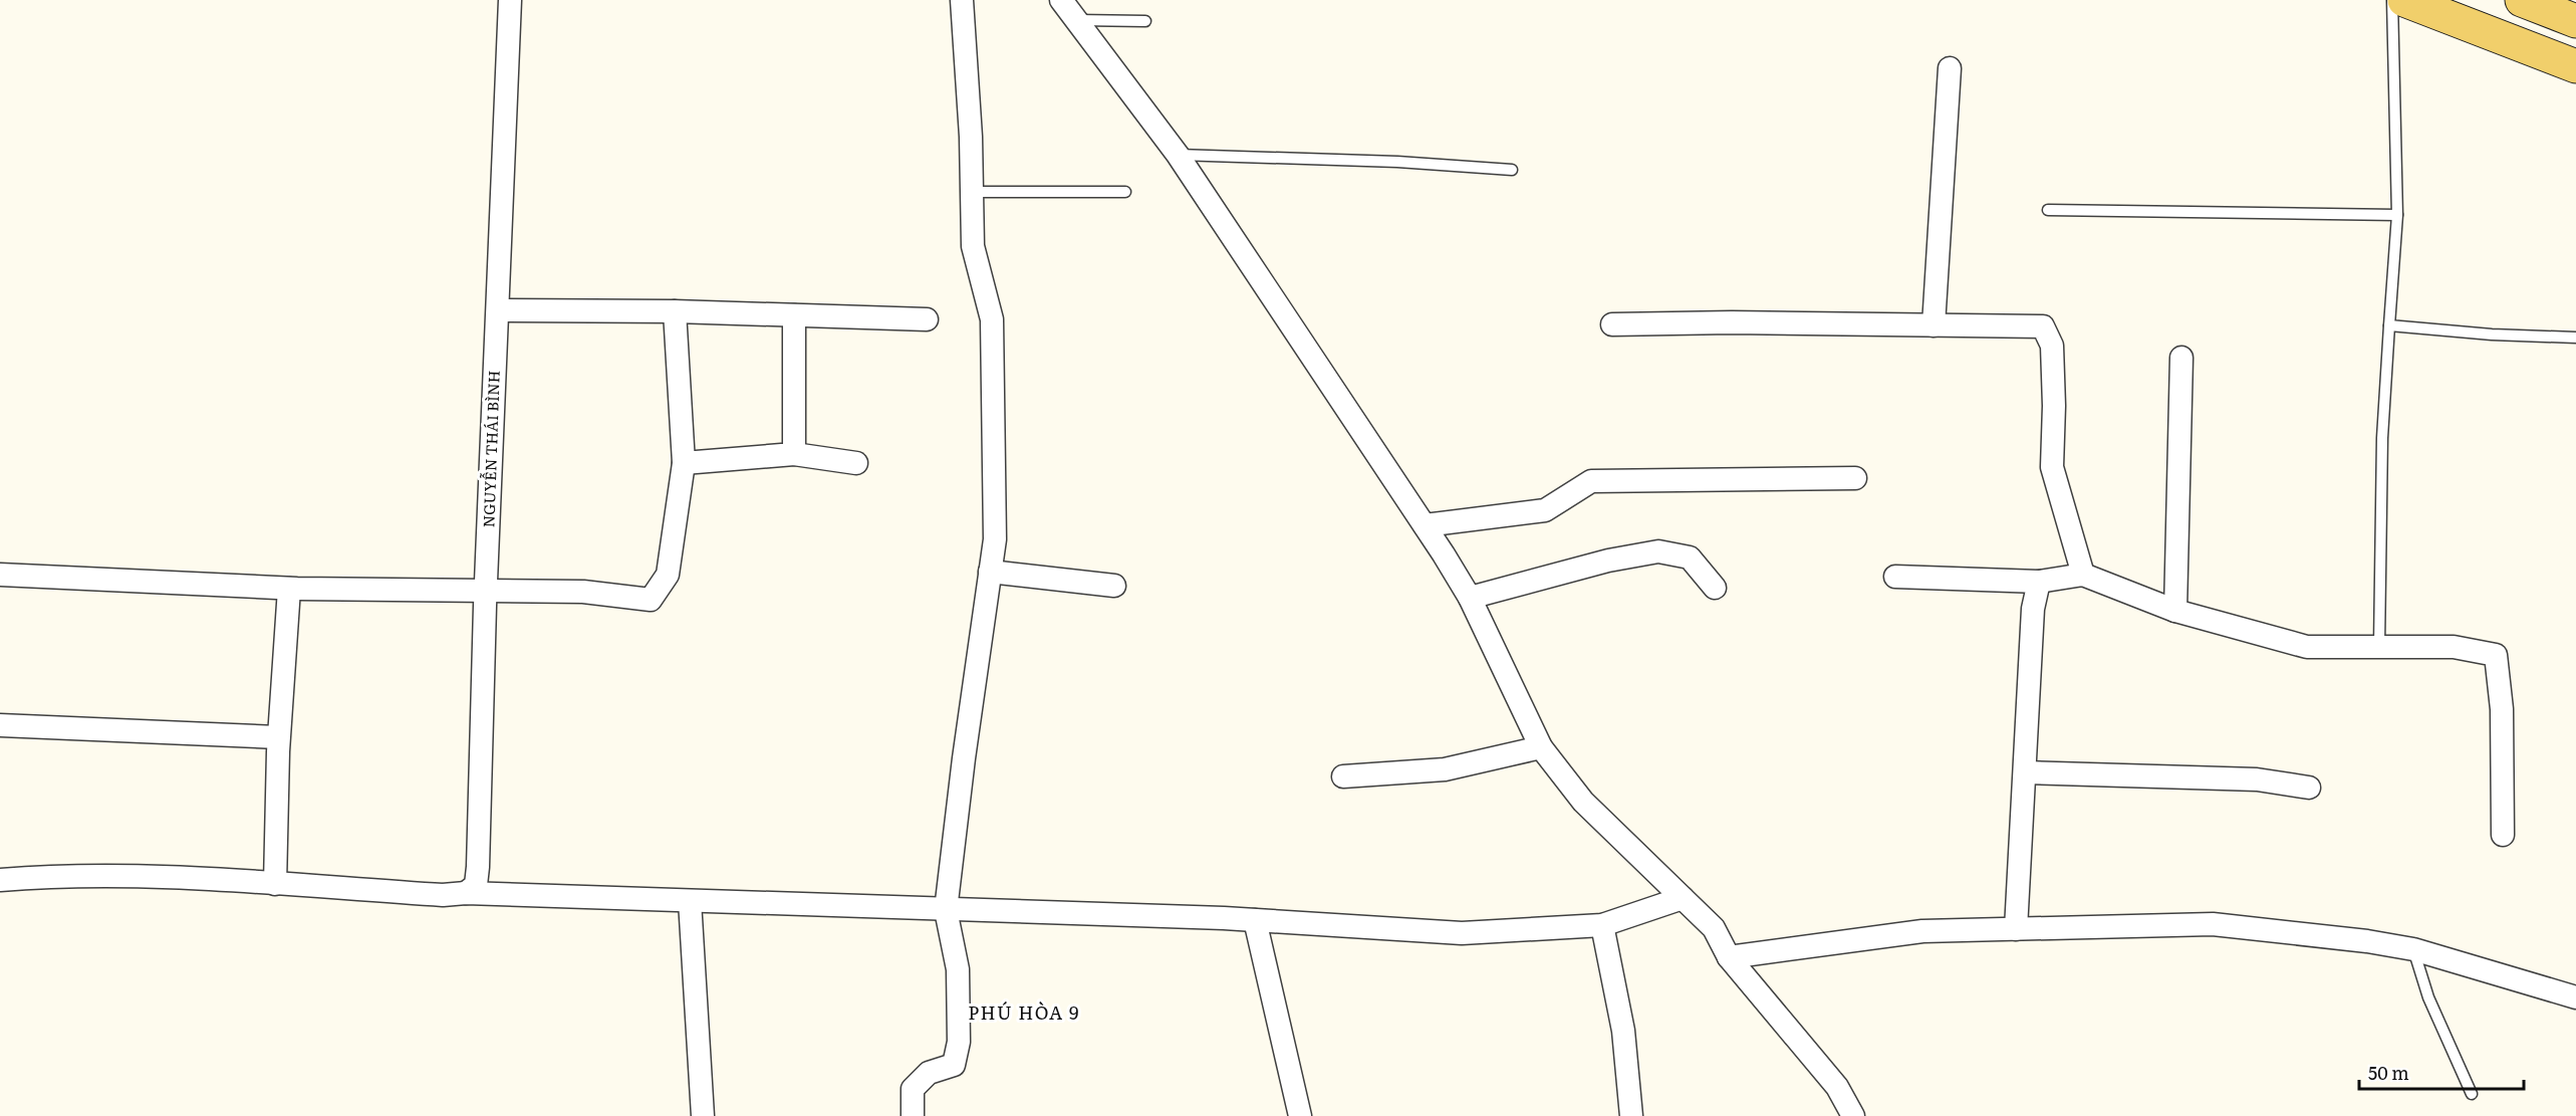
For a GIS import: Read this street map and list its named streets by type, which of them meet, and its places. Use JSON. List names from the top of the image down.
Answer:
{
  "streets": {
    "street": ["NGUYỄN THÁI BÌNH"]
  },
  "districts": ["PHÚ HÒA 9"],
  "scale_bar": "50 m"
}
